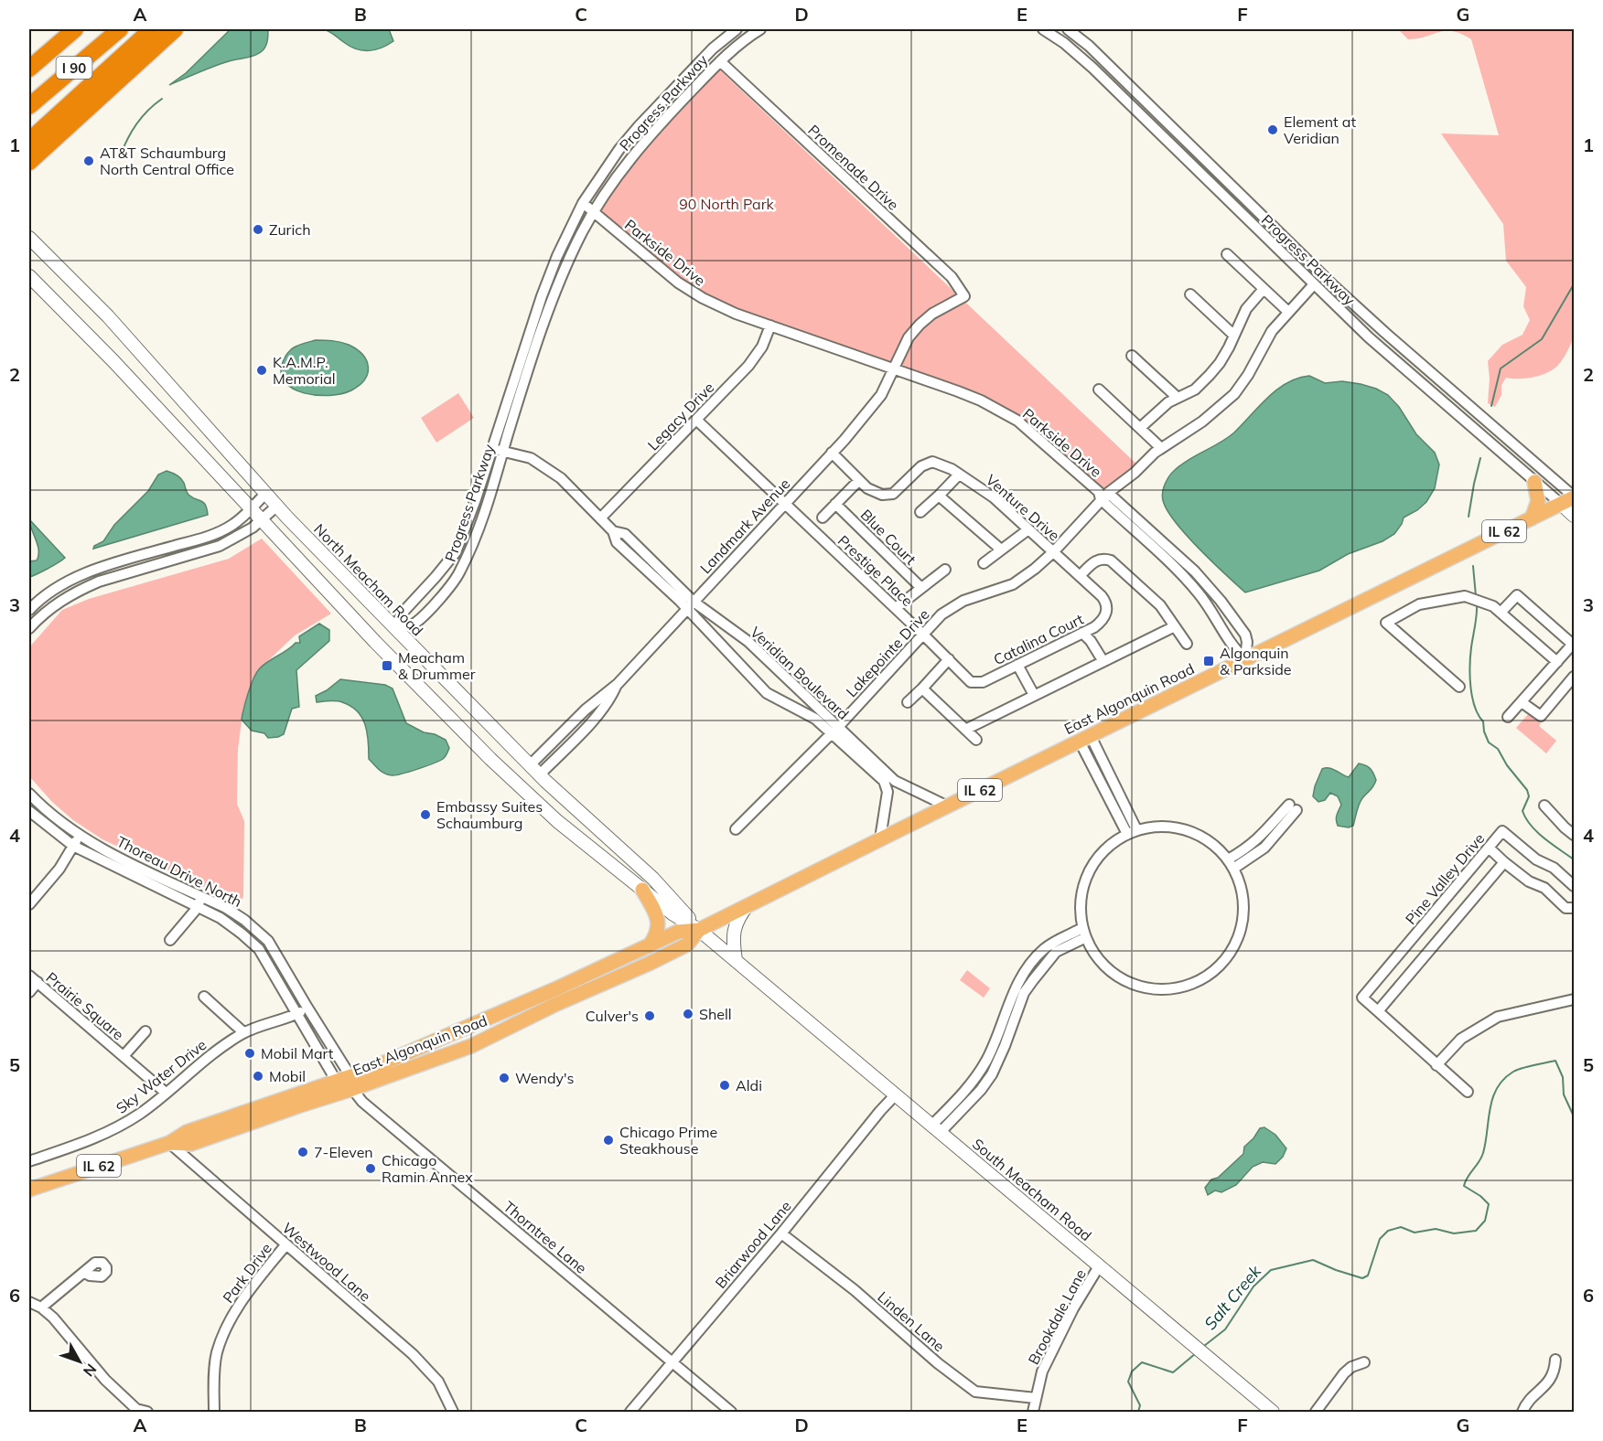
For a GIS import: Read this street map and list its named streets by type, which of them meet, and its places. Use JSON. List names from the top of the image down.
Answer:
{
  "streets": {
    "highway": ["I 90"],
    "main road": [
      "IL 62",
      "North Meacham Road",
      "East Algonquin Road",
      "South Meacham Road"
    ],
    "street": [
      "Progress Parkway",
      "Promenade Drive",
      "Parkside Drive",
      "Legacy Drive",
      "Venture Drive",
      "Landmark Avenue",
      "Blue Court",
      "Prestige Place",
      "Catalina Court",
      "Lakepointe Drive",
      "Veridian Boulevard",
      "Thoreau Drive North",
      "Pine Valley Drive",
      "Prairie Square",
      "Sky Water Drive",
      "Thorntree Lane",
      "Briarwood Lane",
      "Westwood Lane",
      "Park Drive",
      "Brookdale Lane",
      "Linden Lane"
    ]
  },
  "crossings": [
    ["Progress Parkway", "Promenade Drive"],
    ["Progress Parkway", "Parkside Drive"],
    ["Progress Parkway", "North Meacham Road"],
    ["Progress Parkway", "Lakepointe Drive"],
    ["Progress Parkway", "Veridian Boulevard"],
    ["Progress Parkway", "East Algonquin Road"],
    ["Promenade Drive", "Landmark Avenue"],
    ["Parkside Drive", "Legacy Drive"],
    ["Parkside Drive", "Landmark Avenue"],
    ["Parkside Drive", "Lakepointe Drive"],
    ["Parkside Drive", "East Algonquin Road"],
    ["Legacy Drive", "Prestige Place"],
    ["Legacy Drive", "Veridian Boulevard"],
    ["Venture Drive", "Landmark Avenue"],
    ["Venture Drive", "Catalina Court"],
    ["Venture Drive", "Lakepointe Drive"],
    ["Landmark Avenue", "Prestige Place"],
    ["Landmark Avenue", "North Meacham Road"],
    ["Landmark Avenue", "Veridian Boulevard"],
    ["Prestige Place", "Catalina Court"],
    ["Prestige Place", "Lakepointe Drive"],
    ["North Meacham Road", "East Algonquin Road"],
    ["North Meacham Road", "South Meacham Road"],
    ["Lakepointe Drive", "Veridian Boulevard"],
    ["Veridian Boulevard", "East Algonquin Road"],
    ["East Algonquin Road", "Thoreau Drive North"],
    ["East Algonquin Road", "Thorntree Lane"],
    ["East Algonquin Road", "Westwood Lane"],
    ["Thoreau Drive North", "Sky Water Drive"],
    ["Thoreau Drive North", "Thorntree Lane"],
    ["Prairie Square", "Sky Water Drive"],
    ["South Meacham Road", "Briarwood Lane"],
    ["South Meacham Road", "Brookdale Lane"],
    ["Thorntree Lane", "Briarwood Lane"],
    ["Briarwood Lane", "Linden Lane"],
    ["Westwood Lane", "Park Drive"],
    ["Brookdale Lane", "Linden Lane"]
  ],
  "water": ["Salt Creek"],
  "parks": ["90 North Park"],
  "places": {
    "other": [
      "Element at Veridian",
      "AT&T Schaumburg North Central Office",
      "Zurich",
      "K.A.M.P. Memorial",
      "Embassy Suites Schaumburg",
      "Shell",
      "Culver's",
      "Mobil Mart",
      "Mobil",
      "Wendy's",
      "Aldi",
      "Chicago Prime Steakhouse",
      "7-Eleven",
      "Chicago Ramin Annex"
    ],
    "transit": ["Algonquin & Parkside", "Meacham & Drummer"]
  },
  "north": "bottom right",
  "grid": {
    "columns": [
      "A",
      "B",
      "C",
      "D",
      "E",
      "F",
      "G"
    ],
    "rows": [
      "1",
      "2",
      "3",
      "4",
      "5",
      "6"
    ]
  }
}
